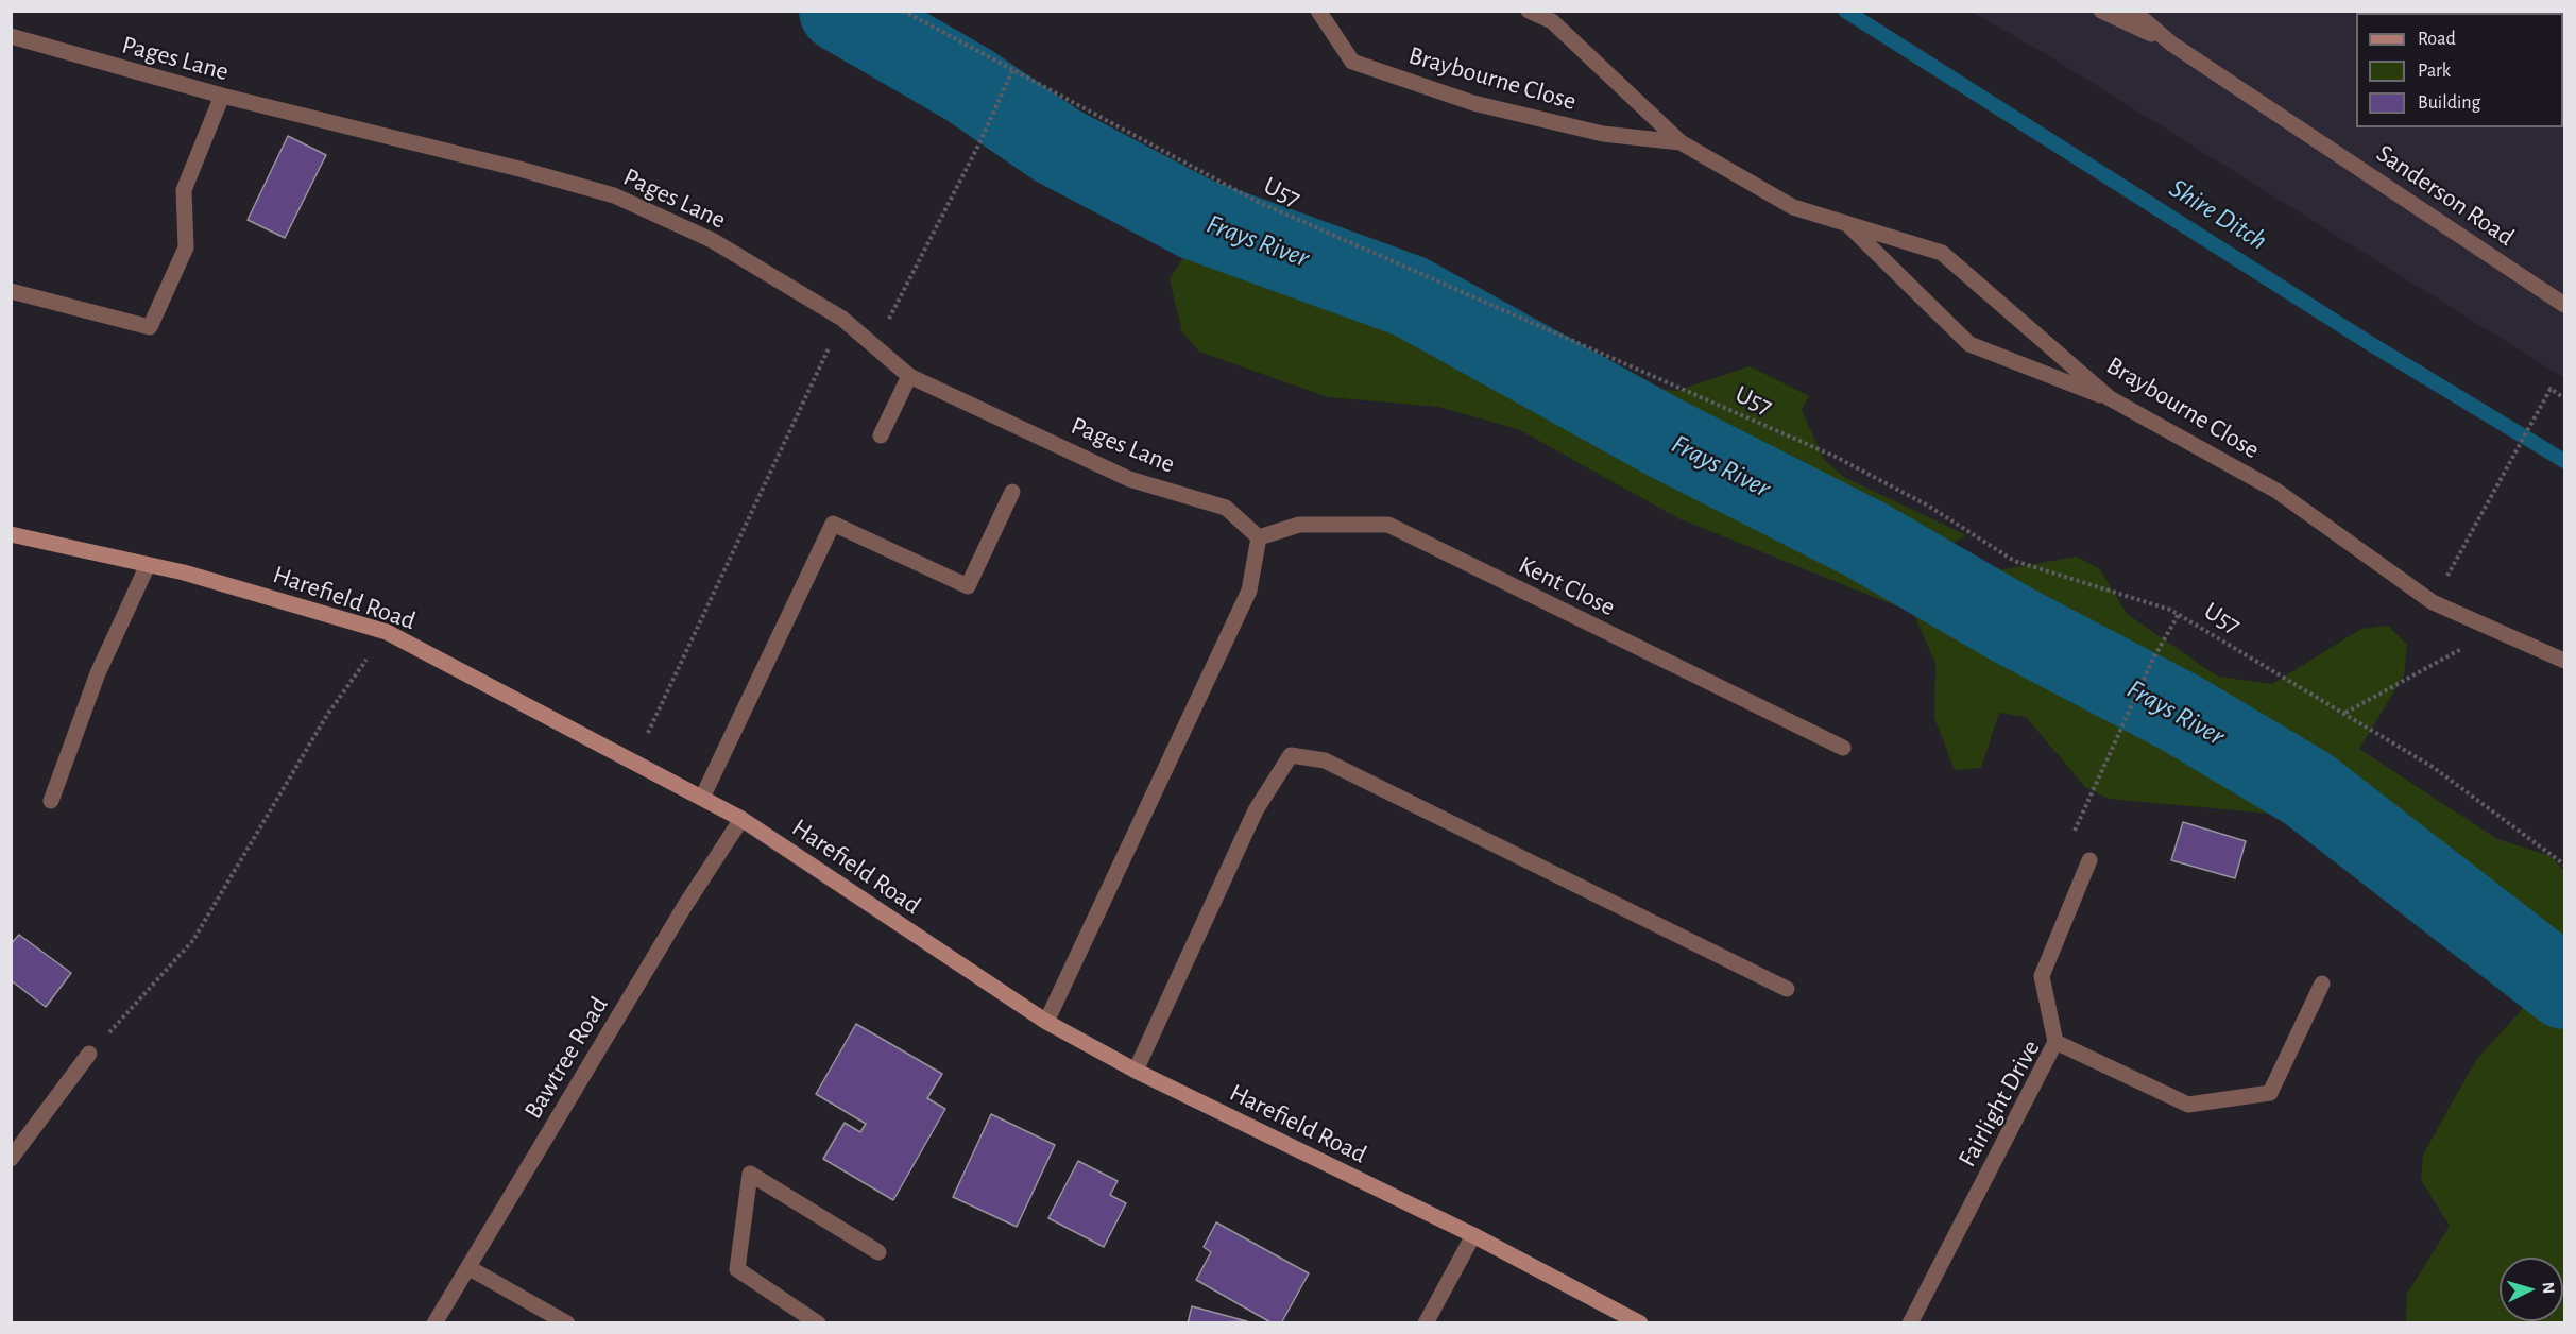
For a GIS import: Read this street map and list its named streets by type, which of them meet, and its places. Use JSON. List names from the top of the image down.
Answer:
{
  "streets": {
    "main road": ["Harefield Road"],
    "street": [
      "Pages Lane",
      "Braybourne Close",
      "Sanderson Road",
      "Kent Close",
      "Bawtree Road",
      "Fairlight Drive"
    ],
    "path": ["U57"]
  },
  "crossings": [
    ["Pages Lane", "Kent Close"],
    ["Harefield Road", "Bawtree Road"]
  ],
  "water": ["Shire Ditch", "Frays River"],
  "legend": ["Road", "Park", "Building"],
  "north": "right"
}
